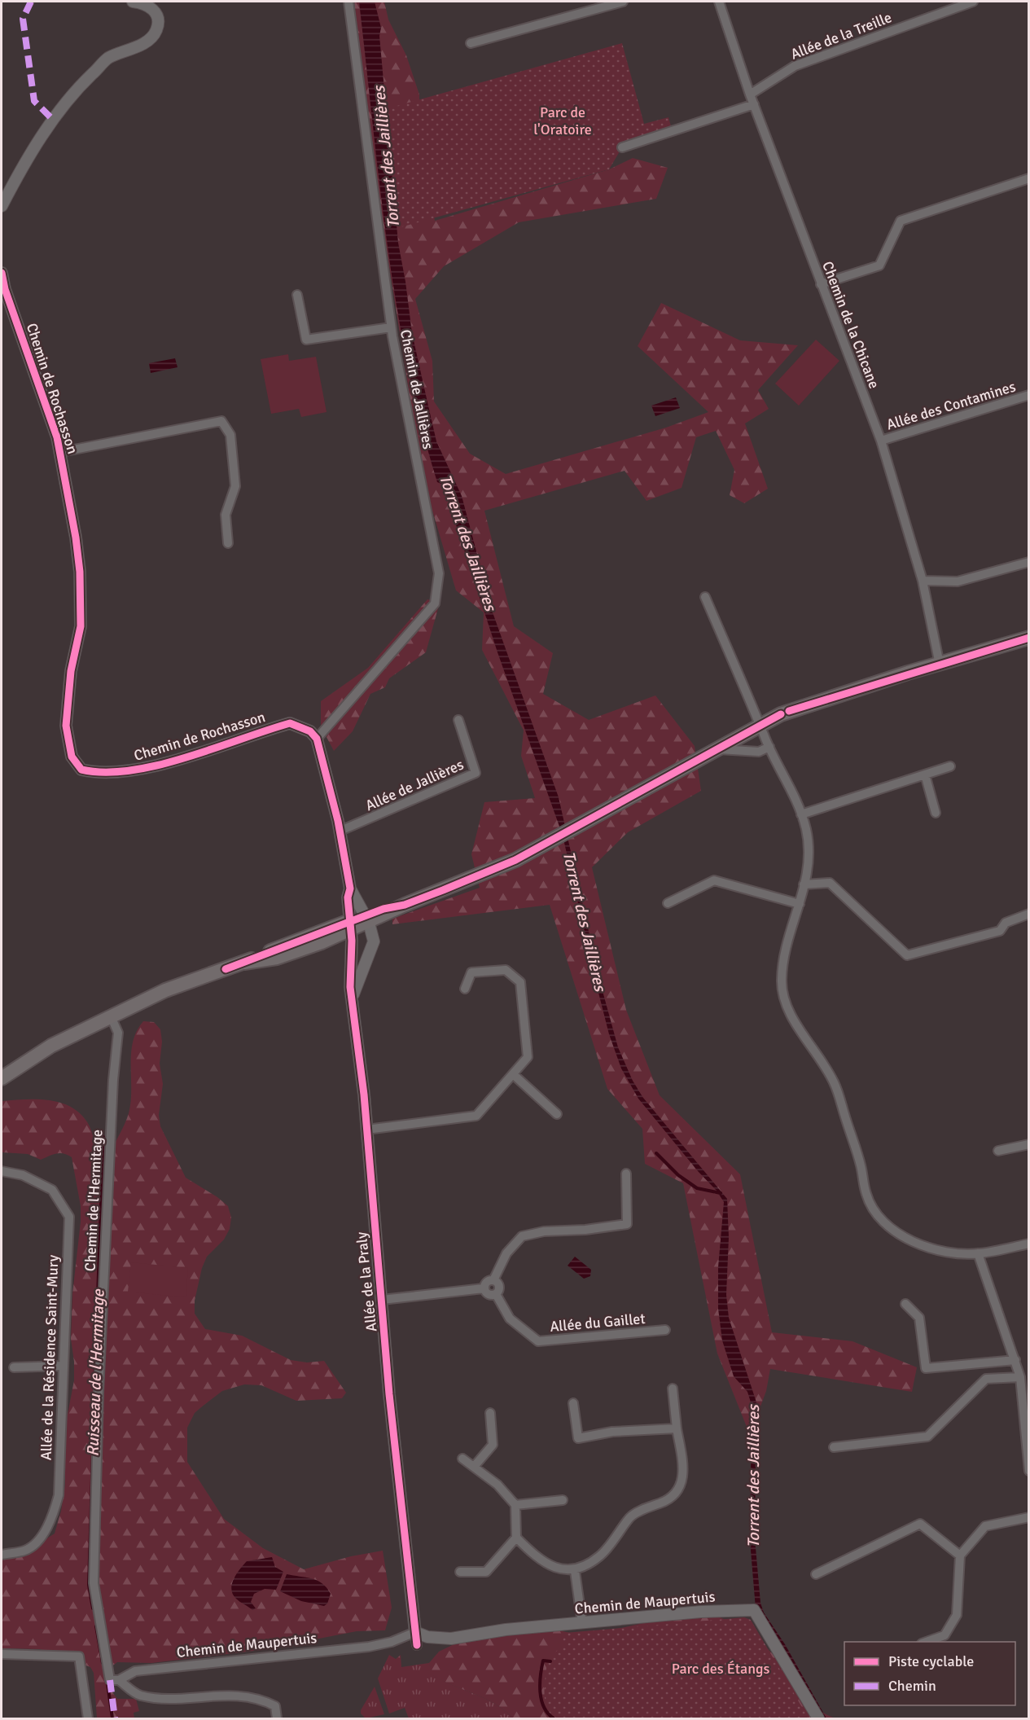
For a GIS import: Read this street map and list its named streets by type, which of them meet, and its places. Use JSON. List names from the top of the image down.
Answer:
{
  "streets": {
    "street": [
      "Allée de la Treille",
      "Chemin de la Chicane",
      "Chemin de Rochasson",
      "Chemin de Jallières",
      "Allée des Contamines",
      "Allée de Jallières",
      "Chemin de l'Hermitage",
      "Allée de la Praly",
      "Allée du Gaillet",
      "Allée de la Résidence Saint-Mury",
      "Chemin de Maupertuis"
    ]
  },
  "crossings": [
    ["Allée de la Treille", "Chemin de la Chicane"],
    ["Chemin de la Chicane", "Allée des Contamines"],
    ["Chemin de Rochasson", "Chemin de Jallières"],
    ["Chemin de l'Hermitage", "Chemin de Maupertuis"],
    ["Allée de la Praly", "Chemin de Maupertuis"]
  ],
  "water": ["Torrent des Jaillières", "Ruisseau de l'Hermitage"],
  "parks": ["Parc de l'Oratoire", "Parc des Étangs"],
  "legend": ["Piste cyclable", "Chemin"]
}
